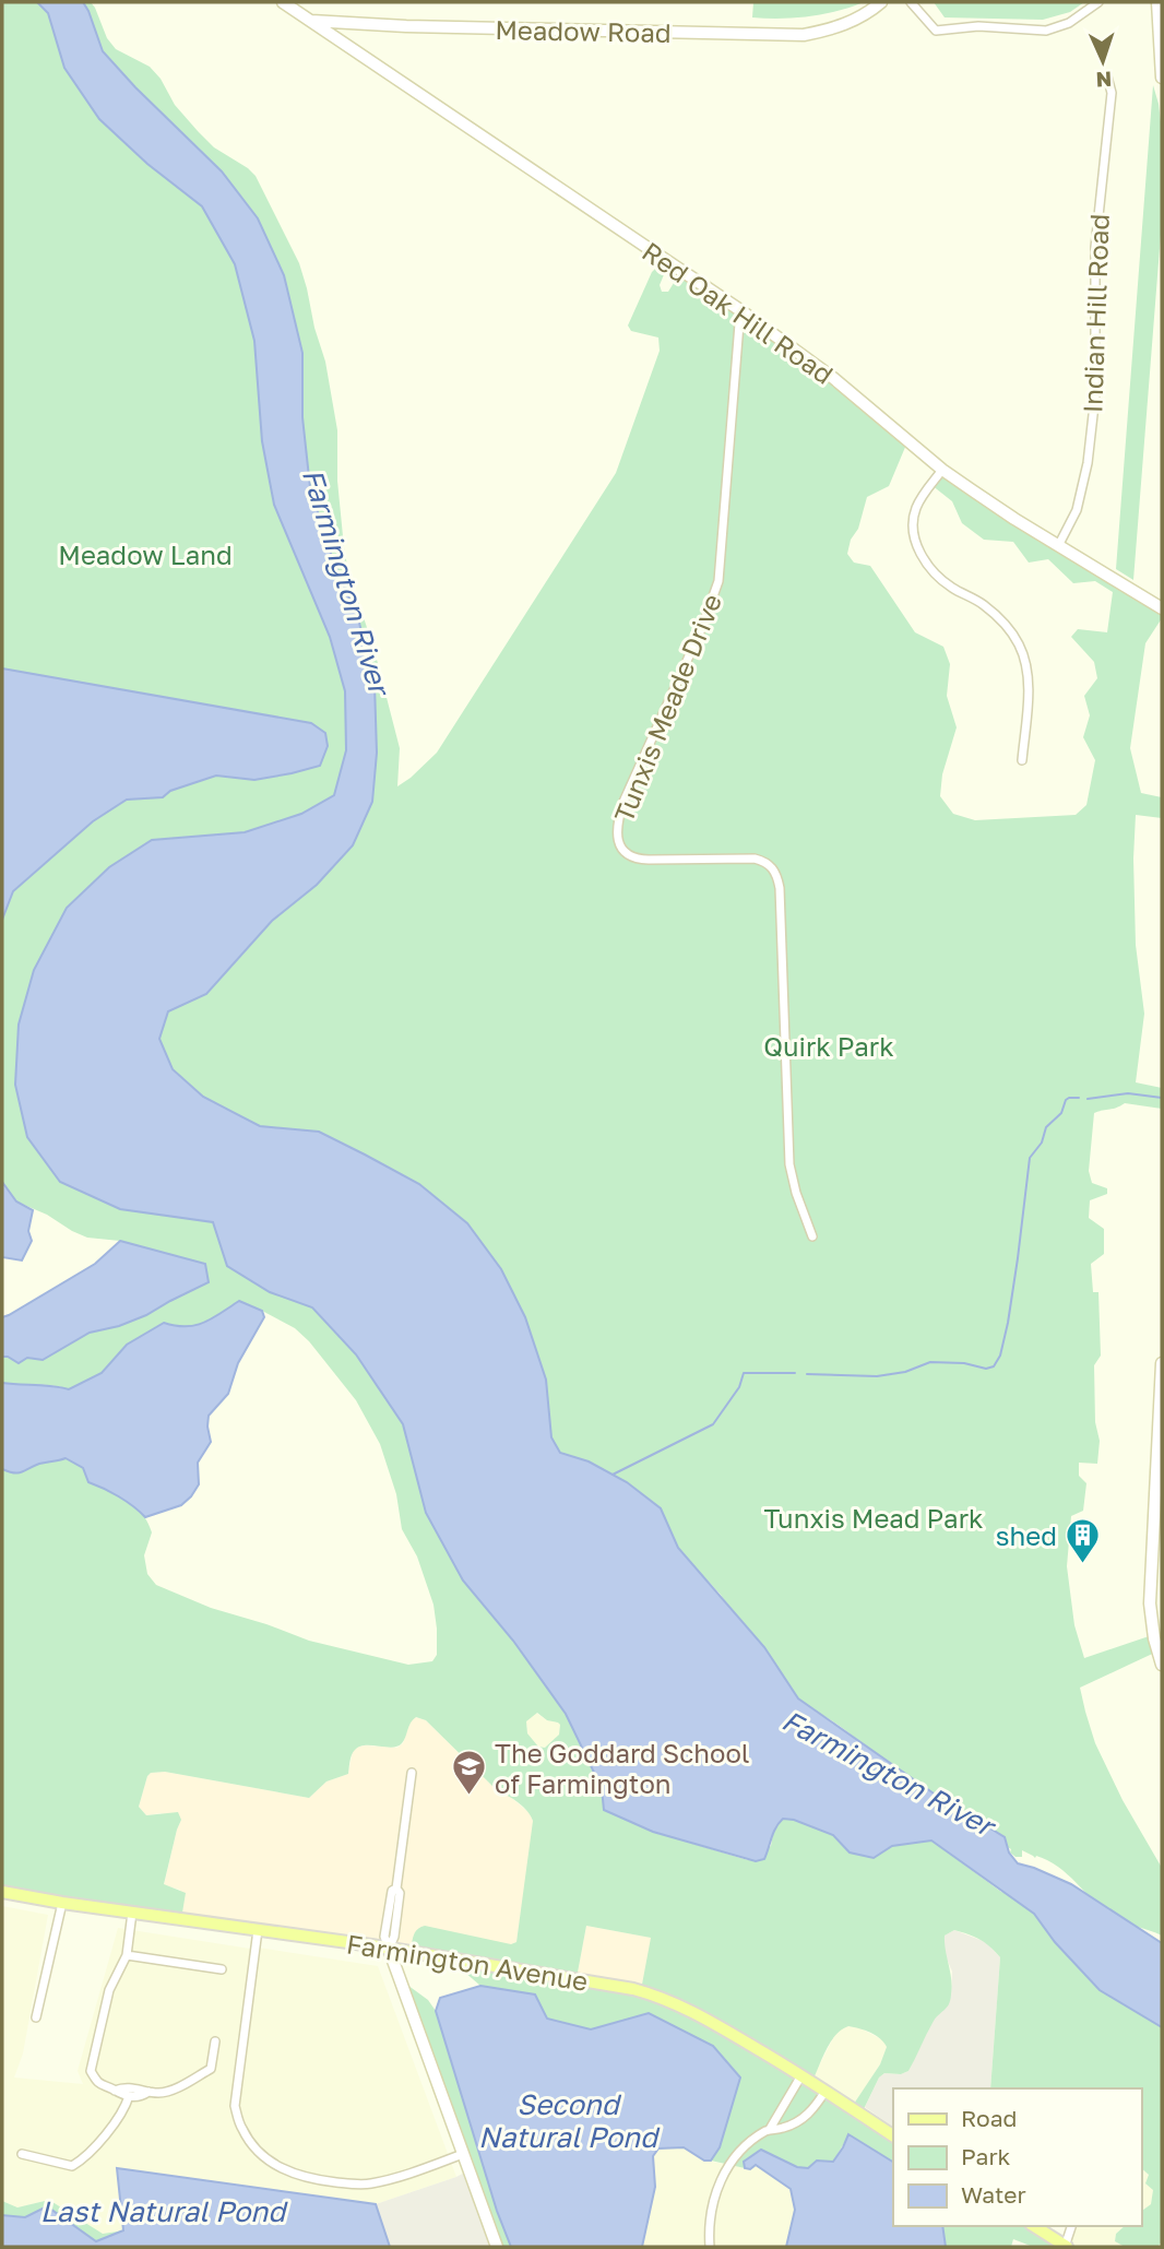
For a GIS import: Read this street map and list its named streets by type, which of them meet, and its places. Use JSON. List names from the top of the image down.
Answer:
{
  "streets": {
    "main road": ["Farmington Avenue"],
    "street": [
      "Meadow Road",
      "Red Oak Hill Road",
      "Indian Hill Road",
      "Tunxis Meade Drive"
    ]
  },
  "crossings": [
    ["Meadow Road", "Red Oak Hill Road"],
    ["Red Oak Hill Road", "Indian Hill Road"],
    ["Red Oak Hill Road", "Tunxis Meade Drive"]
  ],
  "water": ["Farmington River", "Second Natural Pond", "Last Natural Pond"],
  "parks": ["Meadow Land", "Quirk Park", "Tunxis Mead Park"],
  "places": {
    "building": ["shed"],
    "school or university": ["The Goddard School of Farmington"]
  },
  "legend": ["Road", "Park", "Water"],
  "north": "bottom"
}
